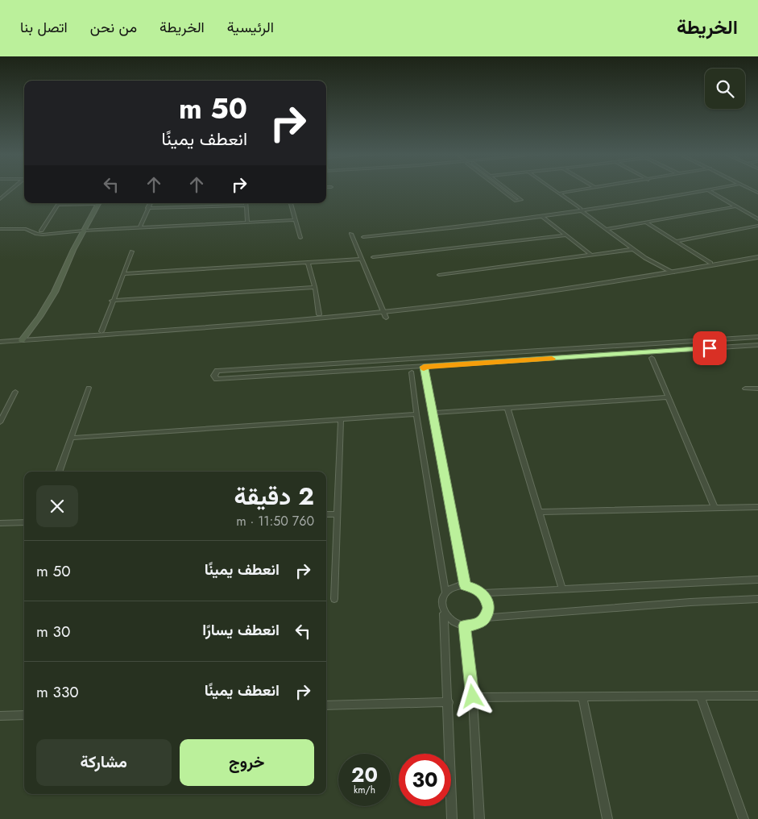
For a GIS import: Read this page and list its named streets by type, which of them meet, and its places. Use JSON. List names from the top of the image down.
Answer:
{
  "page": {
    "header": "الخريطة",
    "nav": [
      "الرئيسية",
      "الخريطة",
      "من نحن",
      "اتصل بنا"
    ],
    "turn": ["50 m", "انعطف يمينًا"],
    "heading": ["2 دقيقة", "760 m · 11:50"],
    "list": [
      {
        "name": "انعطف يمينًا",
        "value": "50 m"
      },
      {
        "name": "انعطف يسارًا",
        "value": "30 m"
      },
      {
        "name": "انعطف يمينًا",
        "value": "330 m"
      }
    ],
    "buttons": ["خروج", "مشاركة"],
    "speed": "20 km/h",
    "limit": "30"
  }
}
